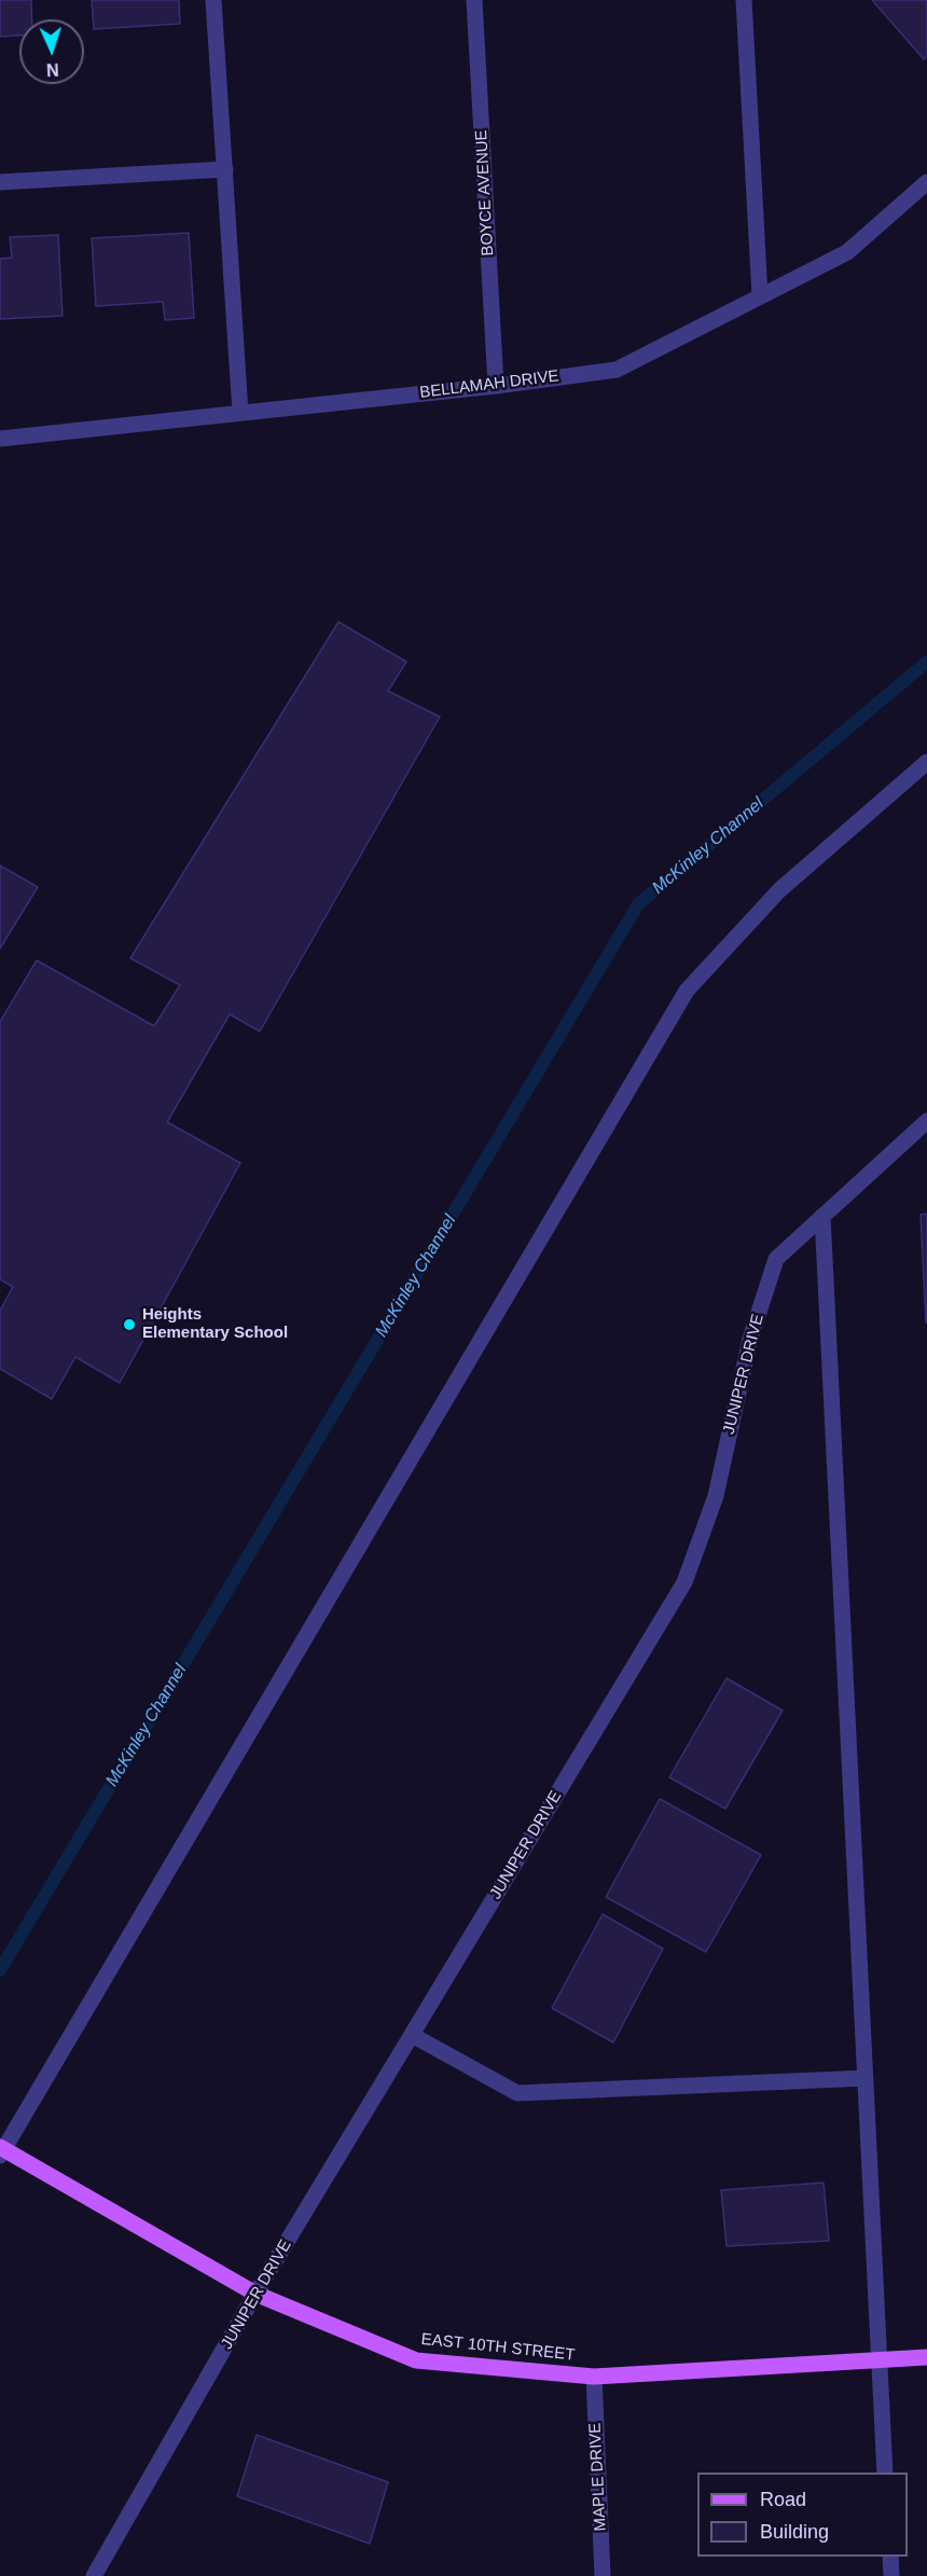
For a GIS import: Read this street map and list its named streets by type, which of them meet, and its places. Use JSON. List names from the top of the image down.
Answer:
{
  "streets": {
    "main road": ["EAST 10TH STREET"],
    "street": [
      "BOYCE AVENUE",
      "BELLAMAH DRIVE",
      "JUNIPER DRIVE",
      "MAPLE DRIVE"
    ]
  },
  "crossings": [
    ["BOYCE AVENUE", "BELLAMAH DRIVE"],
    ["JUNIPER DRIVE", "EAST 10TH STREET"],
    ["EAST 10TH STREET", "MAPLE DRIVE"]
  ],
  "water": ["McKinley Channel"],
  "places": ["Heights Elementary School"],
  "legend": ["Road", "Building"],
  "north": "bottom"
}
